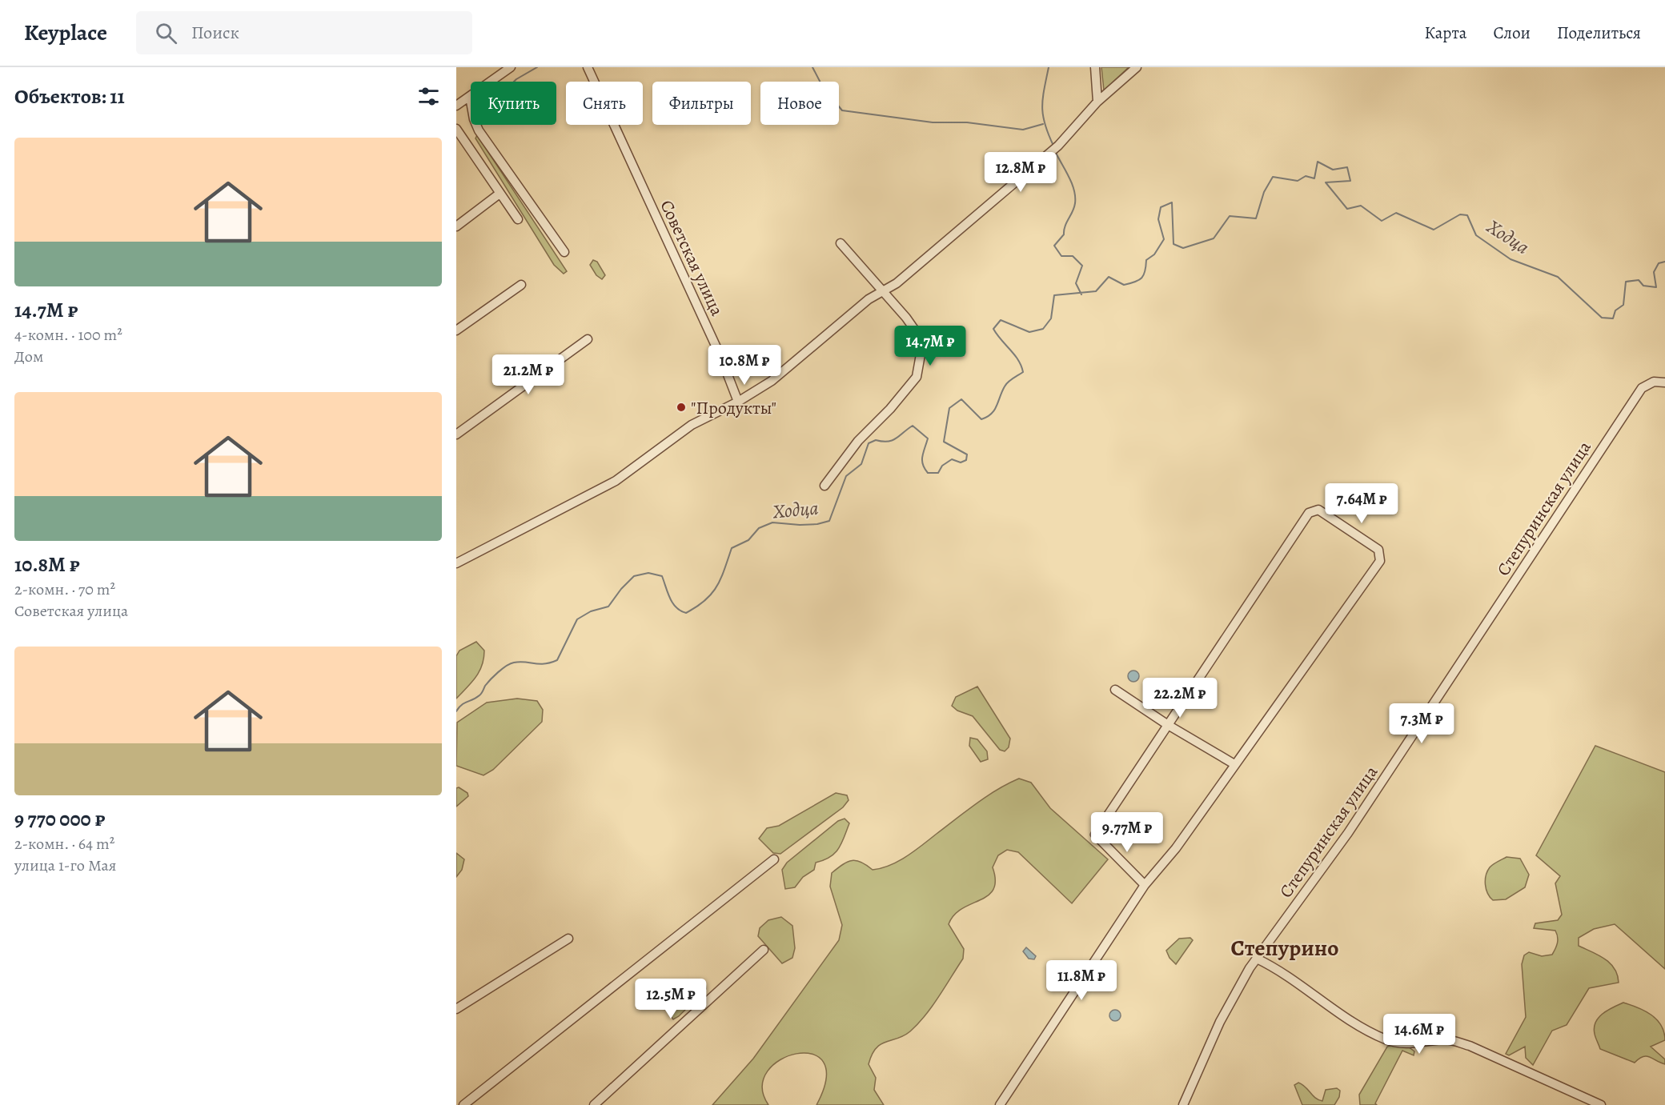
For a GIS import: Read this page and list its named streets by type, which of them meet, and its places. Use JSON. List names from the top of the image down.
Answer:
{
  "streets": {
    "street": ["Советская улица", "Степуринская улица"]
  },
  "districts": ["Степурино"],
  "water": ["Ходца"],
  "places": ["\"Продукты\""],
  "page": {
    "header": "Keyplace",
    "search": "Поиск",
    "nav": ["Карта", "Слои", "Поделиться"],
    "heading": "Объектов: 11",
    "chip": [
      "Купить",
      "Снять",
      "Фильтры",
      "Новое"
    ],
    "list": [
      {
        "name": "14.7M ₽",
        "note": "4-комн. · 100 m² · Дом"
      },
      {
        "name": "10.8M ₽",
        "note": "2-комн. · 70 m² · Советская улица"
      },
      {
        "name": "9 770 000 ₽",
        "note": "2-комн. · 64 m² · улица 1-го Мая"
      }
    ],
    "price": [
      "12.8M ₽",
      "14.7M ₽",
      "10.8M ₽",
      "21.2M ₽",
      "7.64M ₽",
      "22.2M ₽",
      "7.3M ₽",
      "9.77M ₽",
      "11.8M ₽",
      "12.5M ₽",
      "14.6M ₽"
    ]
  }
}
